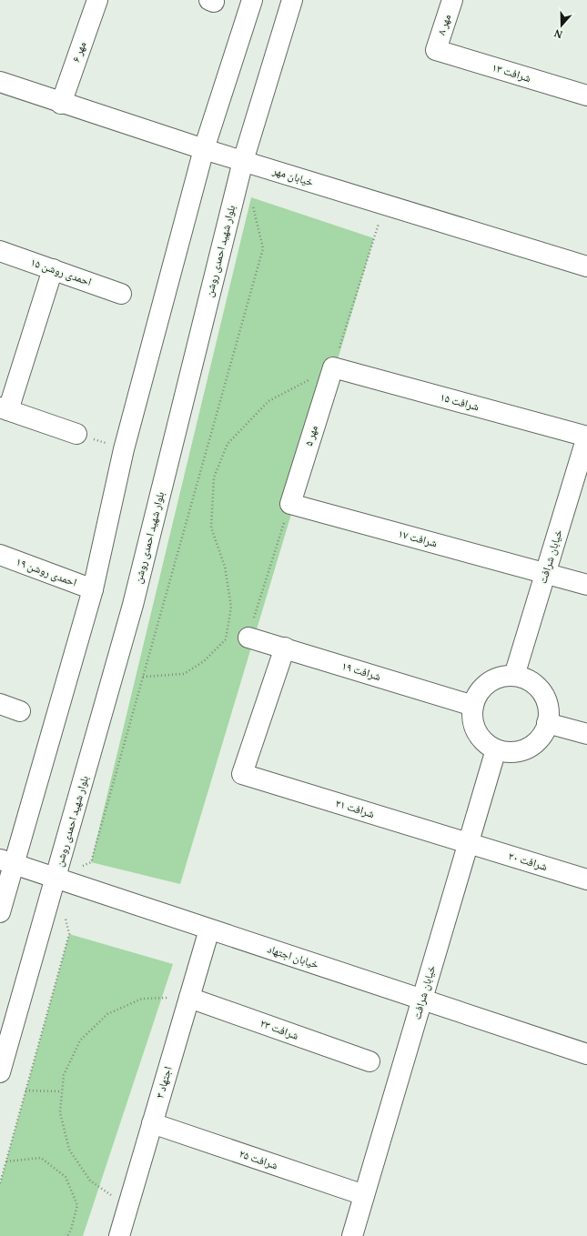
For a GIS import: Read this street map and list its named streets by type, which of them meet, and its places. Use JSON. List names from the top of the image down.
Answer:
{
  "streets": {
    "street": [
      "مهر ۸",
      "مهر ۶",
      "شرافت ۱۳",
      "خیابان مهر",
      "بلوار شهید احمدی روشن",
      "احمدی روشن ۱۵",
      "شرافت ۱۵",
      "مهر ۵",
      "شرافت ۱۷",
      "خیابان شرافت",
      "احمدی روشن ۱۹",
      "شرافت ۱۹",
      "شرافت ۲۱",
      "شرافت ۲۰",
      "خیابان اجتهاد",
      "شرافت ۲۳",
      "اجتهاد ۳",
      "شرافت ۲۵"
    ]
  },
  "crossings": [
    ["مهر ۸", "شرافت ۱۳"],
    ["مهر ۶", "خیابان مهر"],
    ["خیابان مهر", "بلوار شهید احمدی روشن"],
    ["بلوار شهید احمدی روشن", "خیابان اجتهاد"],
    ["شرافت ۱۵", "مهر ۵"],
    ["شرافت ۱۵", "خیابان شرافت"],
    ["مهر ۵", "شرافت ۱۷"],
    ["شرافت ۱۷", "خیابان شرافت"],
    ["خیابان شرافت", "شرافت ۱۹"],
    ["خیابان شرافت", "شرافت ۲۱"],
    ["خیابان شرافت", "شرافت ۲۰"],
    ["خیابان شرافت", "خیابان اجتهاد"],
    ["خیابان شرافت", "شرافت ۲۵"],
    ["شرافت ۱۹", "شرافت ۲۱"],
    ["شرافت ۲۱", "شرافت ۲۰"],
    ["خیابان اجتهاد", "اجتهاد ۳"],
    ["شرافت ۲۳", "اجتهاد ۳"],
    ["اجتهاد ۳", "شرافت ۲۵"]
  ],
  "north": "bottom"
}
